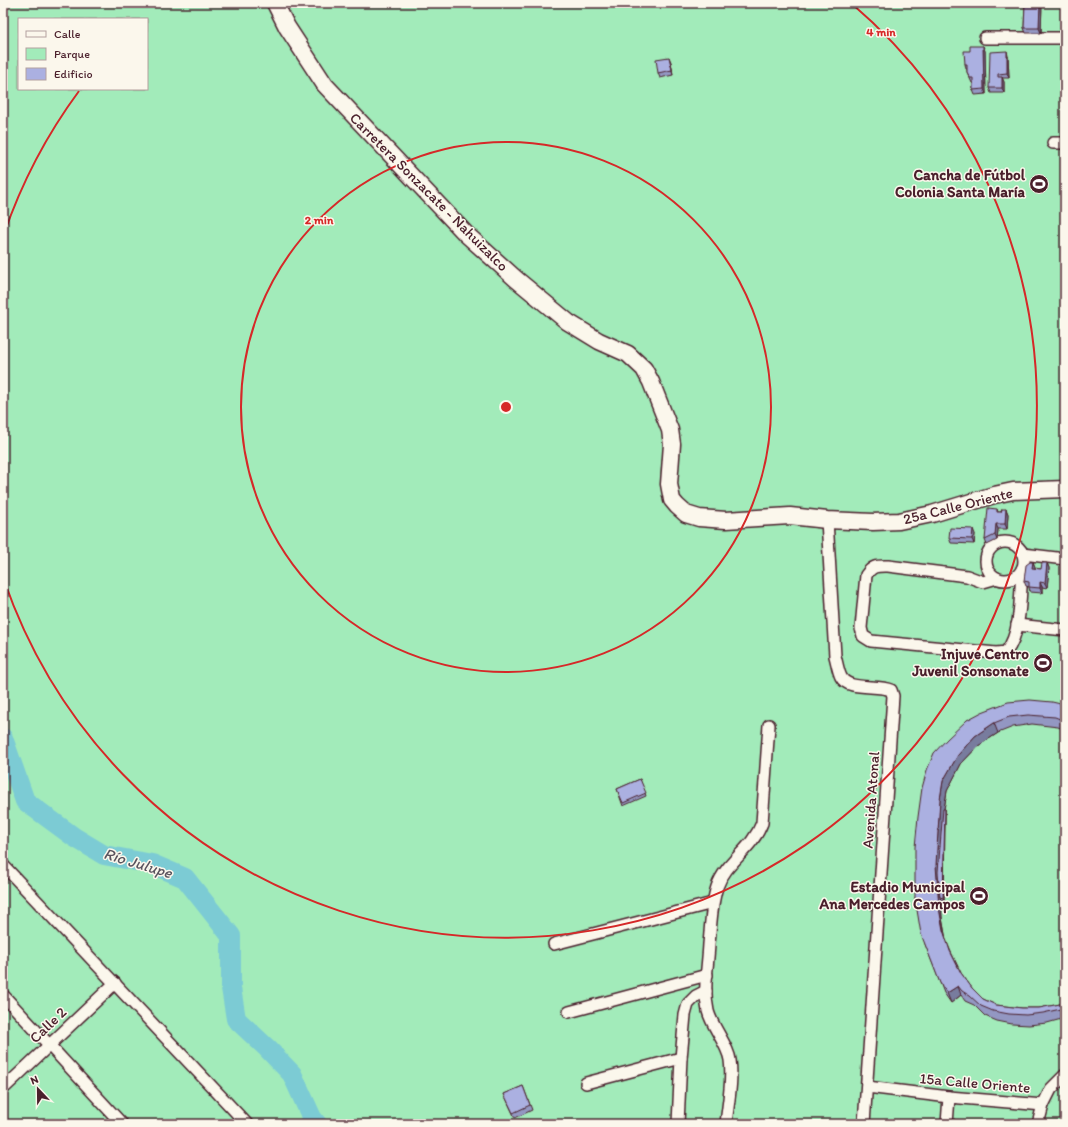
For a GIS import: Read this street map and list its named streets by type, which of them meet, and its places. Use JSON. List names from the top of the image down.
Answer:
{
  "streets": {
    "street": [
      "Carretera Sonzacate - Nahuizalco",
      "25a Calle Oriente",
      "Avenida Atonal",
      "Calle 2",
      "15a Calle Oriente"
    ]
  },
  "crossings": [
    ["Carretera Sonzacate - Nahuizalco", "25a Calle Oriente"],
    ["Carretera Sonzacate - Nahuizalco", "Avenida Atonal"],
    ["25a Calle Oriente", "Avenida Atonal"],
    ["Avenida Atonal", "15a Calle Oriente"]
  ],
  "water": ["Río Julupe"],
  "places": {
    "sports": ["Cancha de Fútbol Colonia Santa María", "Injuve Centro Juvenil Sonsonate", "Estadio Municipal Ana Mercedes Campos"]
  },
  "legend": ["Calle", "Parque", "Edificio"],
  "north": "top",
  "rings": ["4 min", "2 min"]
}
